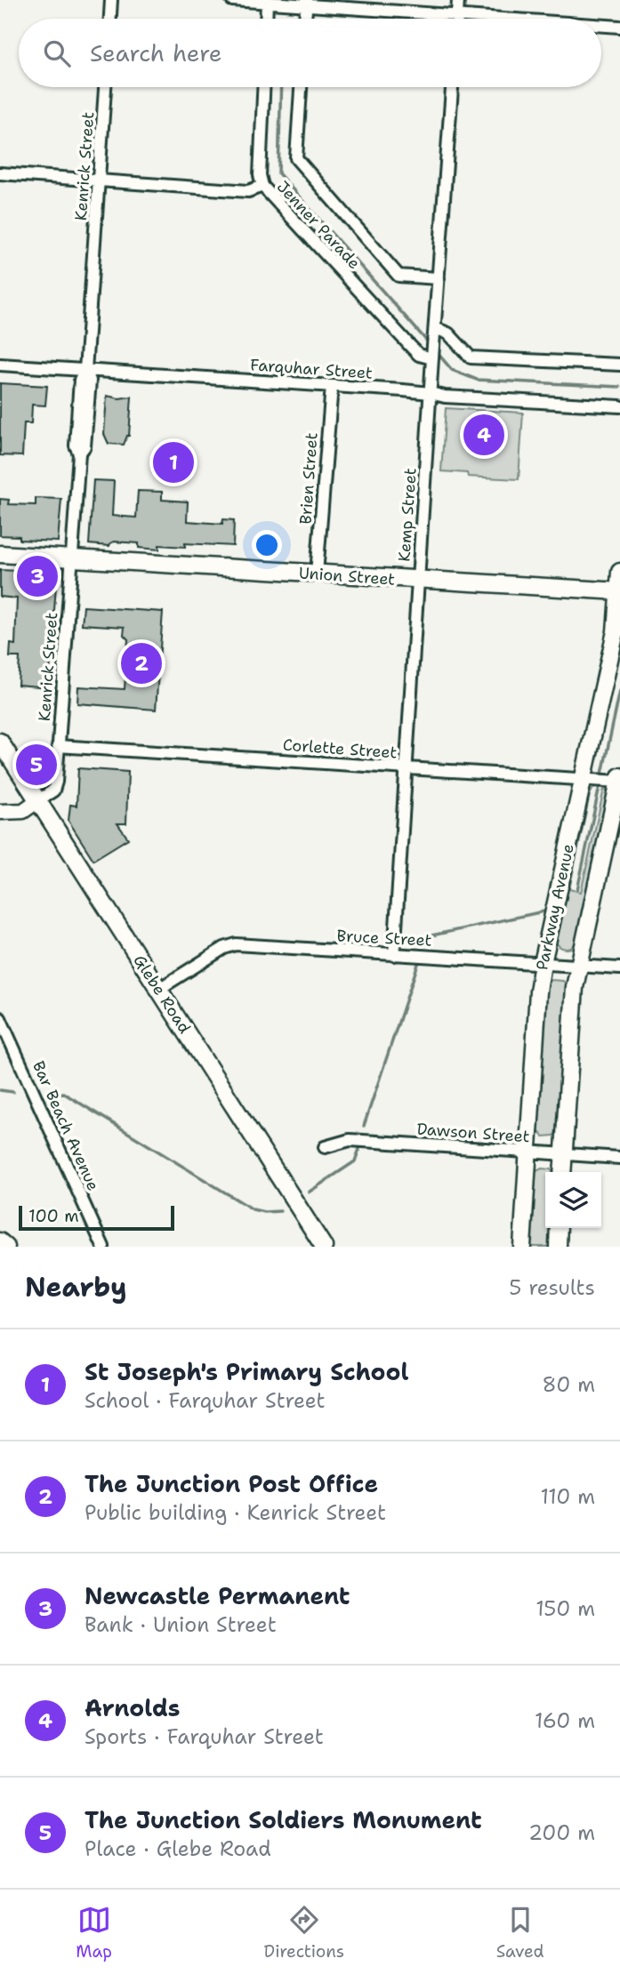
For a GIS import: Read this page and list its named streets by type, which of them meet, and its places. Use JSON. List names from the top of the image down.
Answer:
{
  "streets": {
    "main road": ["Union Street", "Parkway Avenue", "Glebe Road"],
    "street": [
      "Kenrick Street",
      "Jenner Parade",
      "Farquhar Street",
      "Brien Street",
      "Kemp Street",
      "Corlette Street",
      "Bruce Street",
      "Bar Beach Avenue",
      "Dawson Street"
    ]
  },
  "crossings": [
    ["Kenrick Street", "Farquhar Street"],
    ["Kenrick Street", "Union Street"],
    ["Kenrick Street", "Corlette Street"],
    ["Kenrick Street", "Glebe Road"],
    ["Jenner Parade", "Kemp Street"],
    ["Farquhar Street", "Brien Street"],
    ["Farquhar Street", "Kemp Street"],
    ["Brien Street", "Union Street"],
    ["Kemp Street", "Union Street"],
    ["Kemp Street", "Corlette Street"],
    ["Kemp Street", "Bruce Street"],
    ["Union Street", "Parkway Avenue"],
    ["Corlette Street", "Parkway Avenue"],
    ["Parkway Avenue", "Bruce Street"],
    ["Parkway Avenue", "Dawson Street"],
    ["Bruce Street", "Glebe Road"]
  ],
  "scale_bar": "100 m",
  "page": {
    "search": "Search here",
    "pins": [
      "4",
      "1",
      "3",
      "2",
      "5"
    ],
    "scale": "100 m",
    "heading": ["Nearby", "5 results"],
    "list": [
      {
        "mark": "1",
        "name": "St Joseph's Primary School",
        "note": "School · Farquhar Street",
        "value": "80 m"
      },
      {
        "mark": "2",
        "name": "The Junction Post Office",
        "note": "Public building · Kenrick Street",
        "value": "110 m"
      },
      {
        "mark": "3",
        "name": "Newcastle Permanent",
        "note": "Bank · Union Street",
        "value": "150 m"
      },
      {
        "mark": "4",
        "name": "Arnolds",
        "note": "Sports · Farquhar Street",
        "value": "160 m"
      },
      {
        "mark": "5",
        "name": "The Junction Soldiers Monument",
        "note": "Place · Glebe Road",
        "value": "200 m"
      }
    ],
    "nav": ["Map", "Directions", "Saved"]
  }
}
